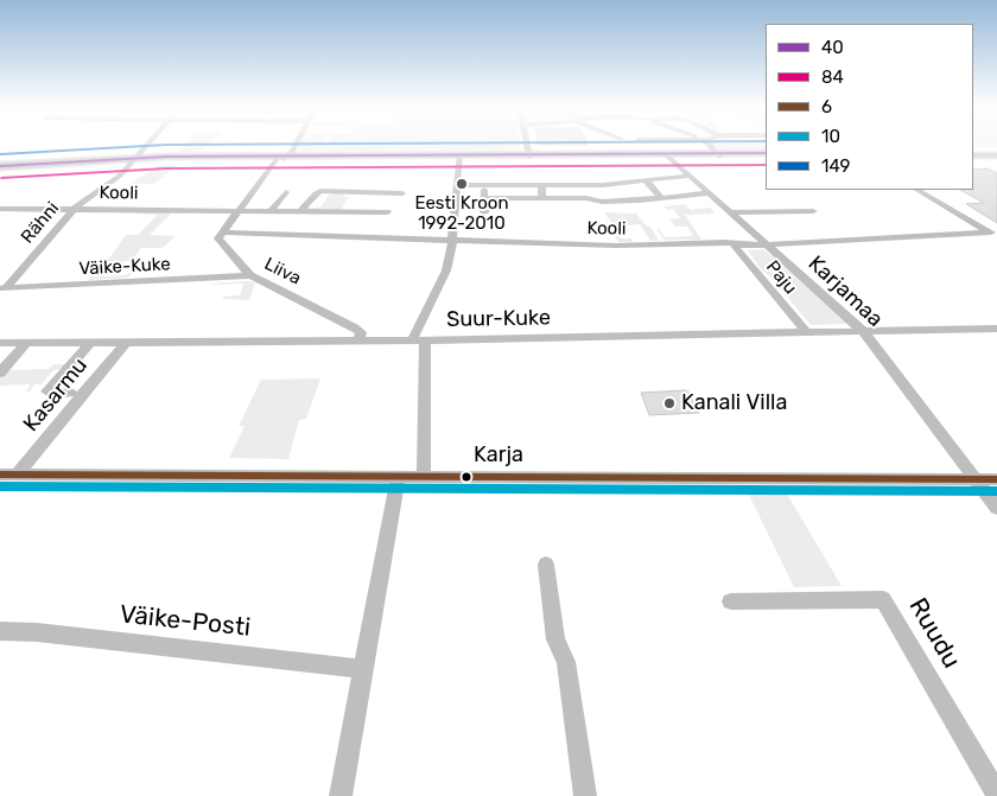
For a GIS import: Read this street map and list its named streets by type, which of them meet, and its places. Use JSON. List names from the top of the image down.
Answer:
{
  "streets": {
    "street": [
      "Kooli",
      "Rähni",
      "Väike-Kuke",
      "Liiva",
      "Paju",
      "Karjamaa",
      "Suur-Kuke",
      "Kasarmu",
      "Karja",
      "Väike-Posti",
      "Ruudu"
    ]
  },
  "crossings": [
    ["Kooli", "Rähni"],
    ["Kooli", "Liiva"],
    ["Kooli", "Paju"],
    ["Kooli", "Karjamaa"],
    ["Rähni", "Väike-Kuke"],
    ["Väike-Kuke", "Liiva"],
    ["Liiva", "Suur-Kuke"],
    ["Paju", "Suur-Kuke"],
    ["Karjamaa", "Suur-Kuke"],
    ["Karjamaa", "Karja"],
    ["Suur-Kuke", "Kasarmu"],
    ["Kasarmu", "Karja"]
  ],
  "places": ["Eesti Kroon 1992-2010", "Kanali Villa"],
  "lines": [
    "transit line 149",
    "transit line 40",
    "transit line 84",
    "transit line 6",
    "transit line 10"
  ],
  "legend": [
    "40",
    "84",
    "6",
    "10",
    "149"
  ]
}
